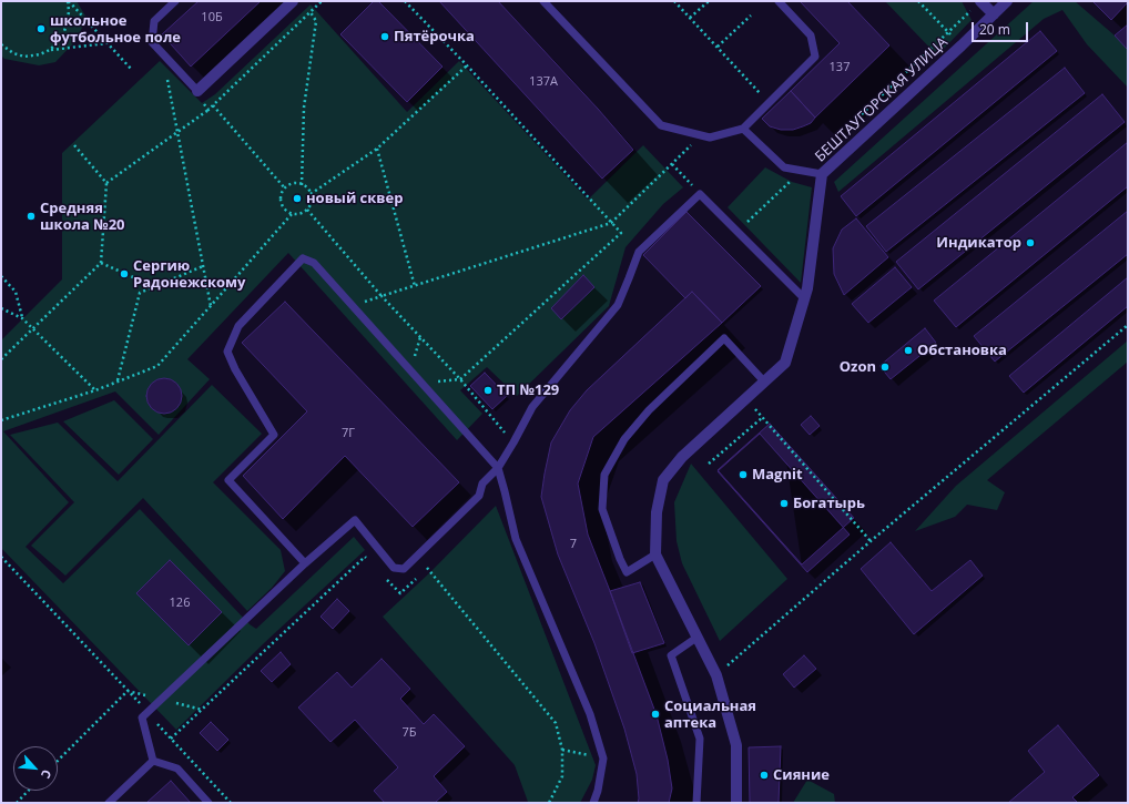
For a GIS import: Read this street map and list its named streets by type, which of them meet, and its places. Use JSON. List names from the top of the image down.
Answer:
{
  "streets": {
    "street": ["БЕШТАУГОРСКАЯ УЛИЦА"]
  },
  "places": [
    "школьное футбольное поле",
    "Пятёрочка",
    "новый сквер",
    "Средняя школа №20",
    "Индикатор",
    "Сергию Радонежскому",
    "Обстановка",
    "Ozon",
    "ТП №129",
    "Magnit",
    "Богатырь",
    "Социальная аптека",
    "Сияние"
  ],
  "house_numbers": [
    "10Б",
    "137",
    "137А",
    "7Г",
    "7",
    "126",
    "7Б"
  ],
  "scale_bar": "20 m",
  "north": "bottom right"
}
